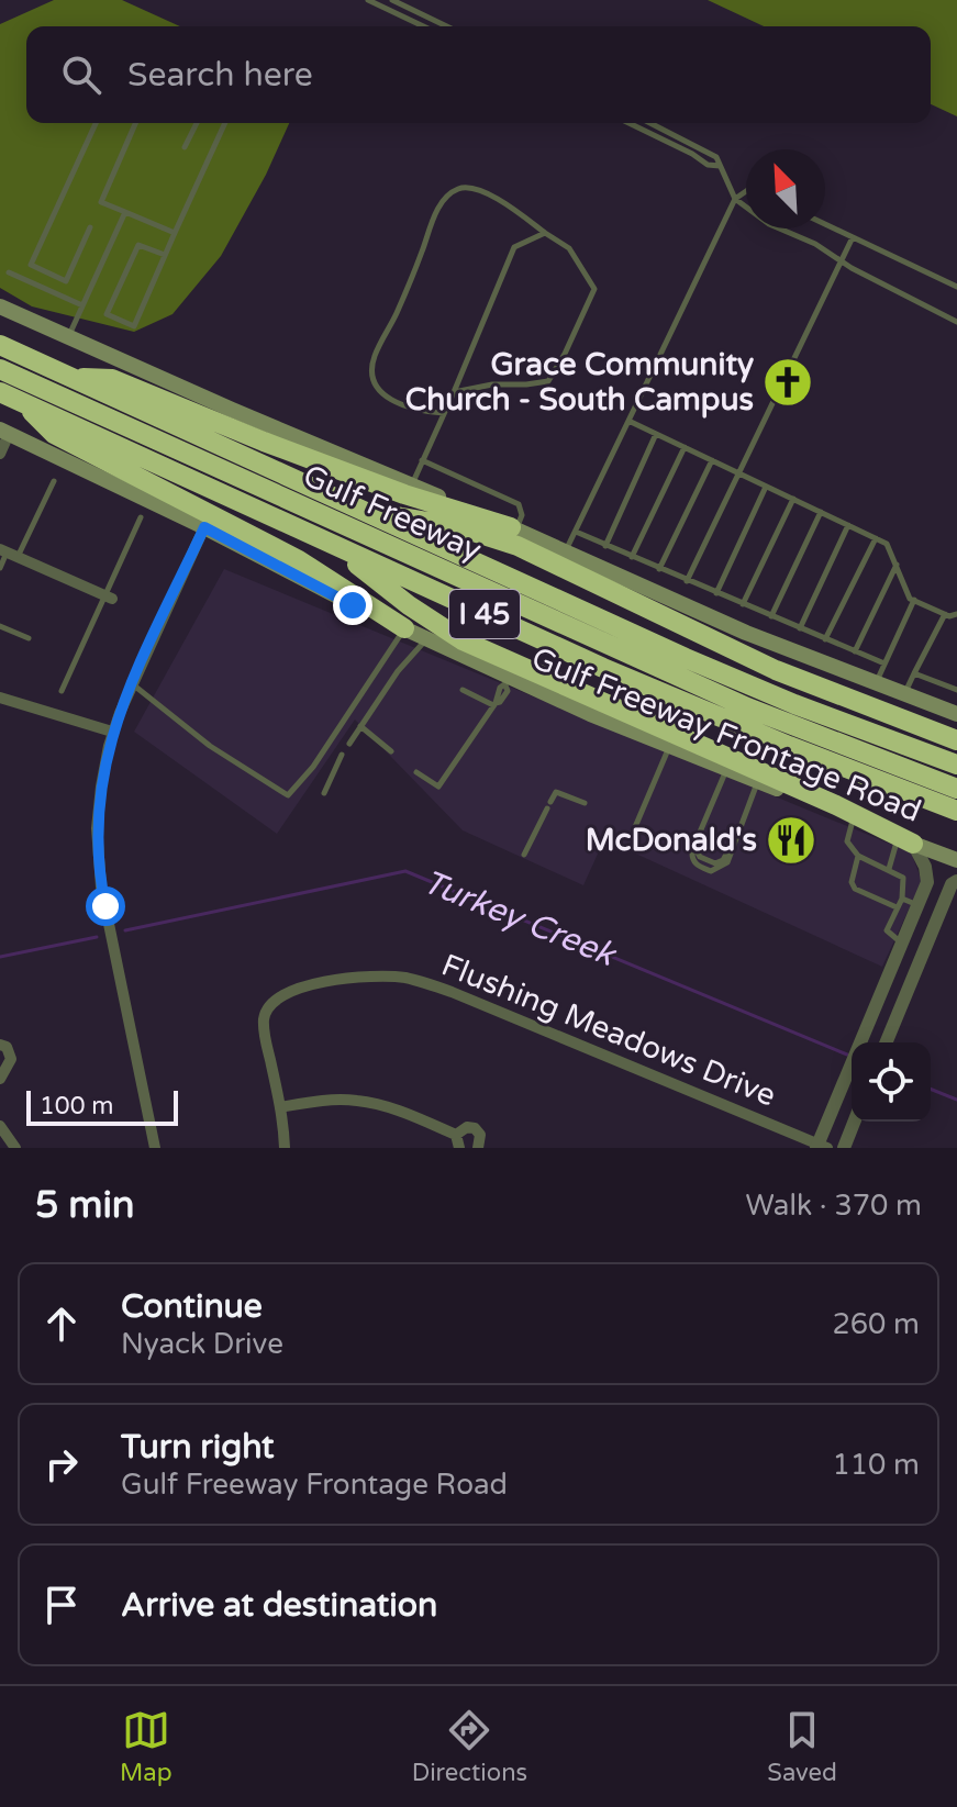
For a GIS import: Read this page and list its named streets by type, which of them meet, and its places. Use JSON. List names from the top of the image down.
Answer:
{
  "streets": {
    "highway": ["Gulf Freeway", "I 45"],
    "main road": ["Gulf Freeway Frontage Road"],
    "street": ["Flushing Meadows Drive"]
  },
  "water": ["Turkey Creek"],
  "places": {
    "church": ["Grace Community Church - South Campus"],
    "restaurant": ["McDonald's"]
  },
  "scale_bar": "100 m",
  "north": "top left",
  "page": {
    "search": "Search here",
    "scale": "100 m",
    "heading": ["5 min", "Walk · 370 m"],
    "list": [
      ["Continue", "Nyack Drive", "260 m"],
      ["Turn right", "Gulf Freeway Frontage Road", "110 m"],
      "Arrive at destination"
    ],
    "nav": ["Map", "Directions", "Saved"]
  }
}
